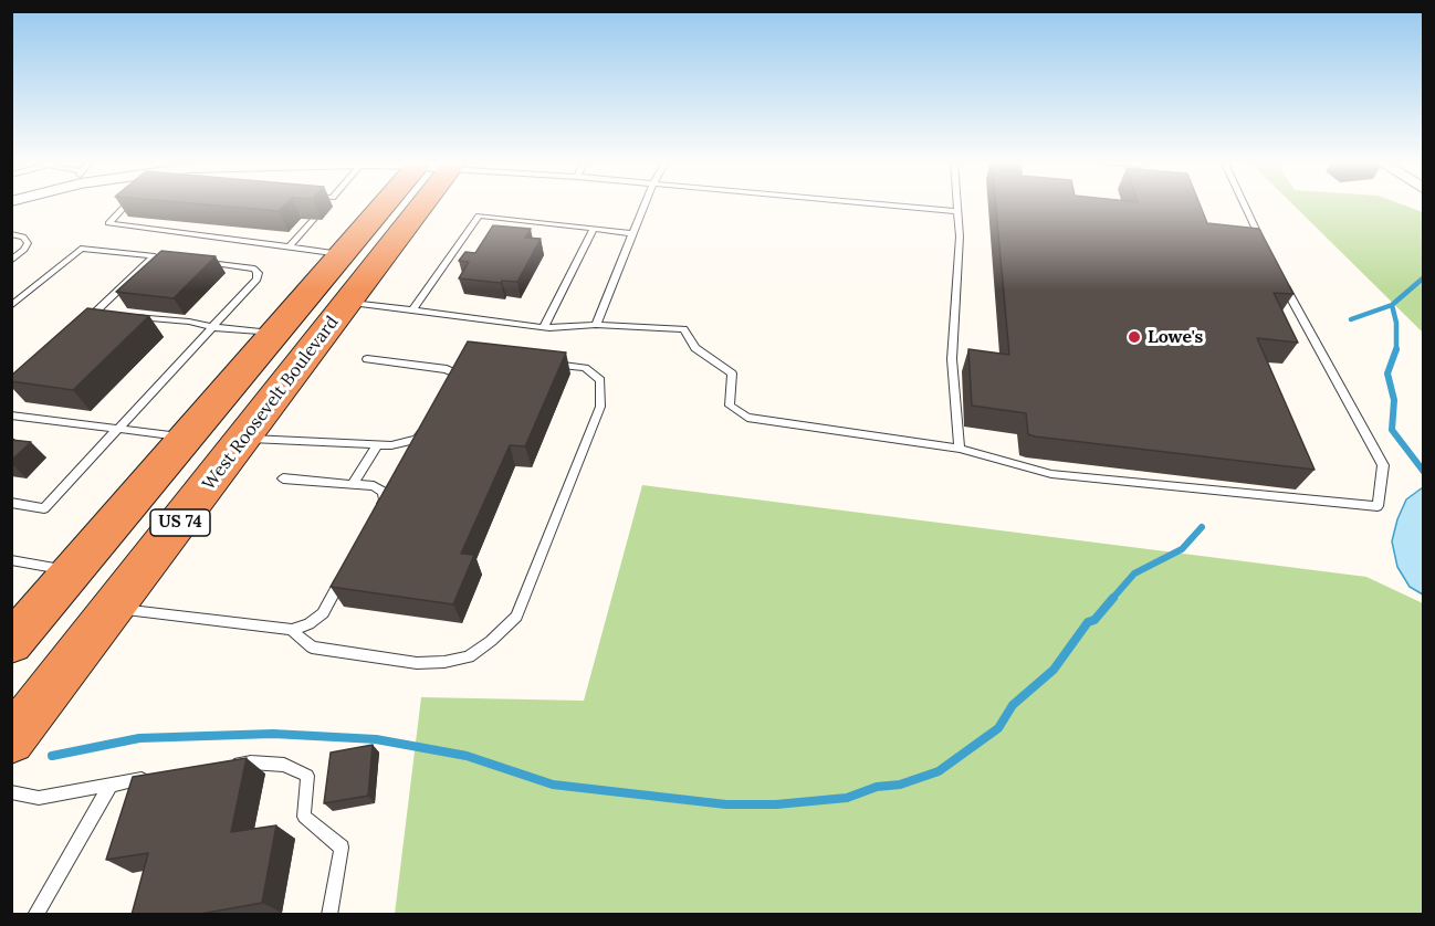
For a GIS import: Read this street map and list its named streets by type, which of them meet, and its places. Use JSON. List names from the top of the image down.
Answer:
{
  "streets": {
    "highway": ["West Roosevelt Boulevard", "US 74"]
  },
  "places": ["Lowe's"]
}
